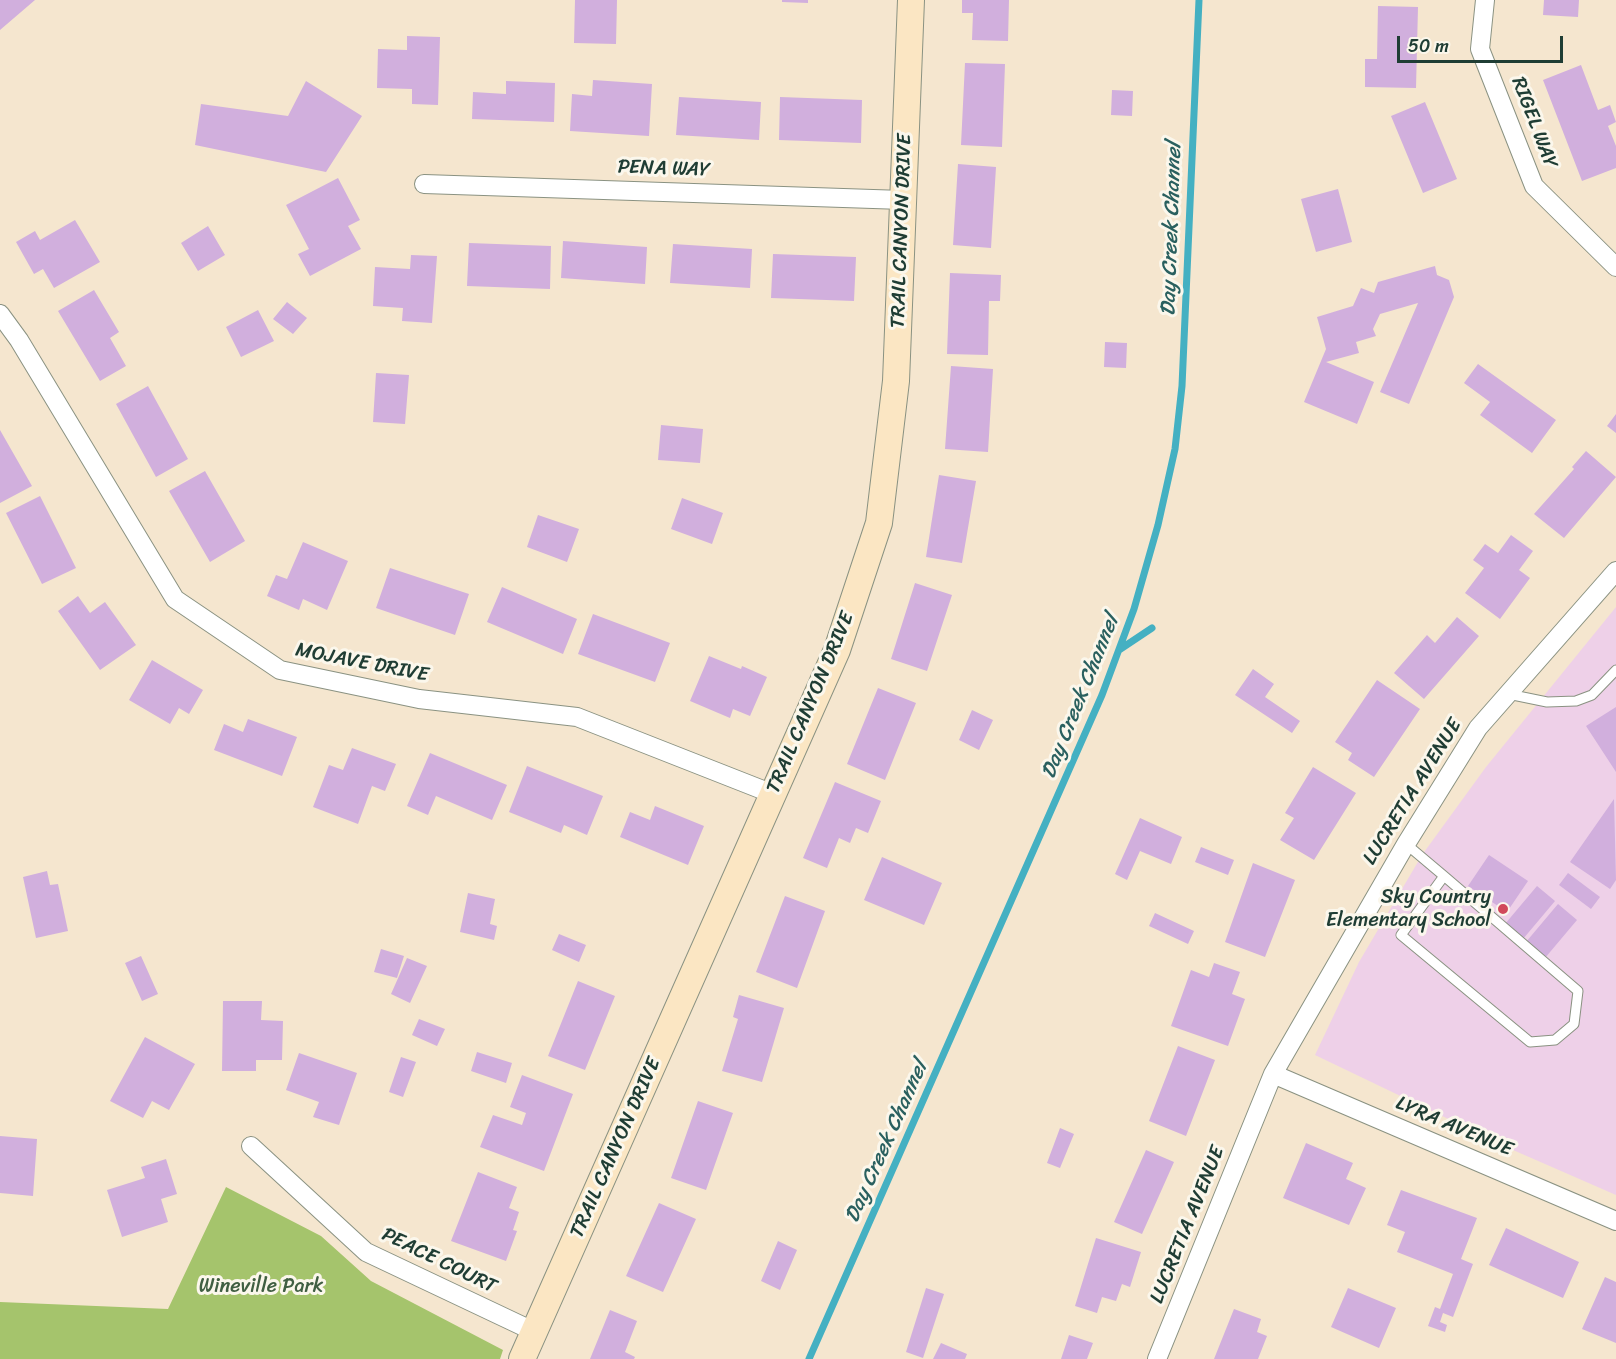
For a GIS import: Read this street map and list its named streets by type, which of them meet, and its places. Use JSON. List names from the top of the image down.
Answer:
{
  "streets": {
    "street": [
      "RIGEL WAY",
      "PENA WAY",
      "TRAIL CANYON DRIVE",
      "MOJAVE DRIVE",
      "LUCRETIA AVENUE",
      "LYRA AVENUE",
      "PEACE COURT"
    ]
  },
  "crossings": [
    ["PENA WAY", "TRAIL CANYON DRIVE"],
    ["TRAIL CANYON DRIVE", "MOJAVE DRIVE"],
    ["TRAIL CANYON DRIVE", "PEACE COURT"],
    ["LUCRETIA AVENUE", "LYRA AVENUE"]
  ],
  "water": ["Day Creek Channel"],
  "parks": ["Wineville Park"],
  "places": ["Sky Country Elementary School"],
  "scale_bar": "50 m"
}
